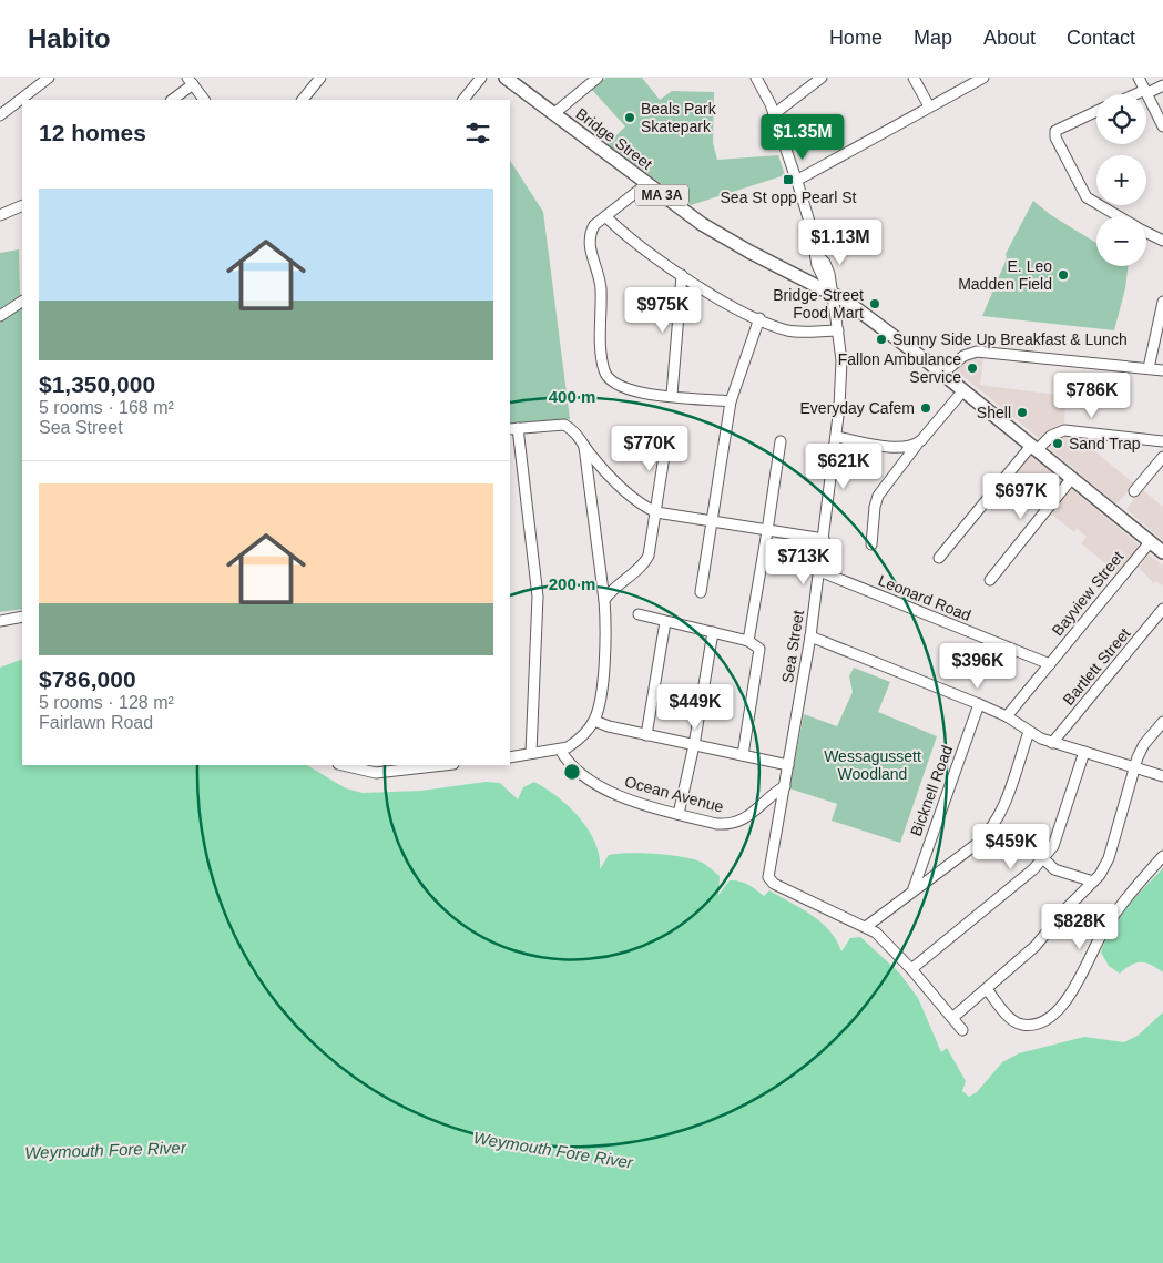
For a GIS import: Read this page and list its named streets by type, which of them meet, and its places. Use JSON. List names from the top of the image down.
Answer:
{
  "streets": {
    "main road": ["Bridge Street", "MA 3A"],
    "street": [
      "Bayview Street",
      "Leonard Road",
      "Sea Street",
      "Bartlett Street",
      "Bicknell Road",
      "Ocean Avenue"
    ]
  },
  "crossings": [
    ["Bridge Street", "Bayview Street"],
    ["Bridge Street", "Sea Street"],
    ["Bayview Street", "Leonard Road"],
    ["Leonard Road", "Sea Street"],
    ["Sea Street", "Ocean Avenue"]
  ],
  "water": ["Weymouth Fore River"],
  "parks": ["Wessagussett Woodland"],
  "places": {
    "other": [
      "Beals Park Skatepark",
      "E. Leo Madden Field",
      "Bridge Street Food Mart",
      "Sunny Side Up Breakfast & Lunch",
      "Fallon Ambulance Service",
      "Everyday Cafem",
      "Shell",
      "Sand Trap"
    ],
    "transit": ["Sea St opp Pearl St"]
  },
  "page": {
    "header": "Habito",
    "nav": [
      "Home",
      "Map",
      "About",
      "Contact"
    ],
    "map_buttons": ["+", "−"],
    "heading": "12 homes",
    "price": [
      "$1.35M",
      "$1.13M",
      "$975K",
      "$786K",
      "$770K",
      "$621K",
      "$697K",
      "$713K",
      "$396K",
      "$449K",
      "$459K",
      "$828K"
    ],
    "list": [
      {
        "name": "$1,350,000",
        "note": "5 rooms · 168 m² · Sea Street"
      },
      {
        "name": "$786,000",
        "note": "5 rooms · 128 m² · Fairlawn Road"
      }
    ]
  },
  "rings": ["400 m", "200 m"]
}
